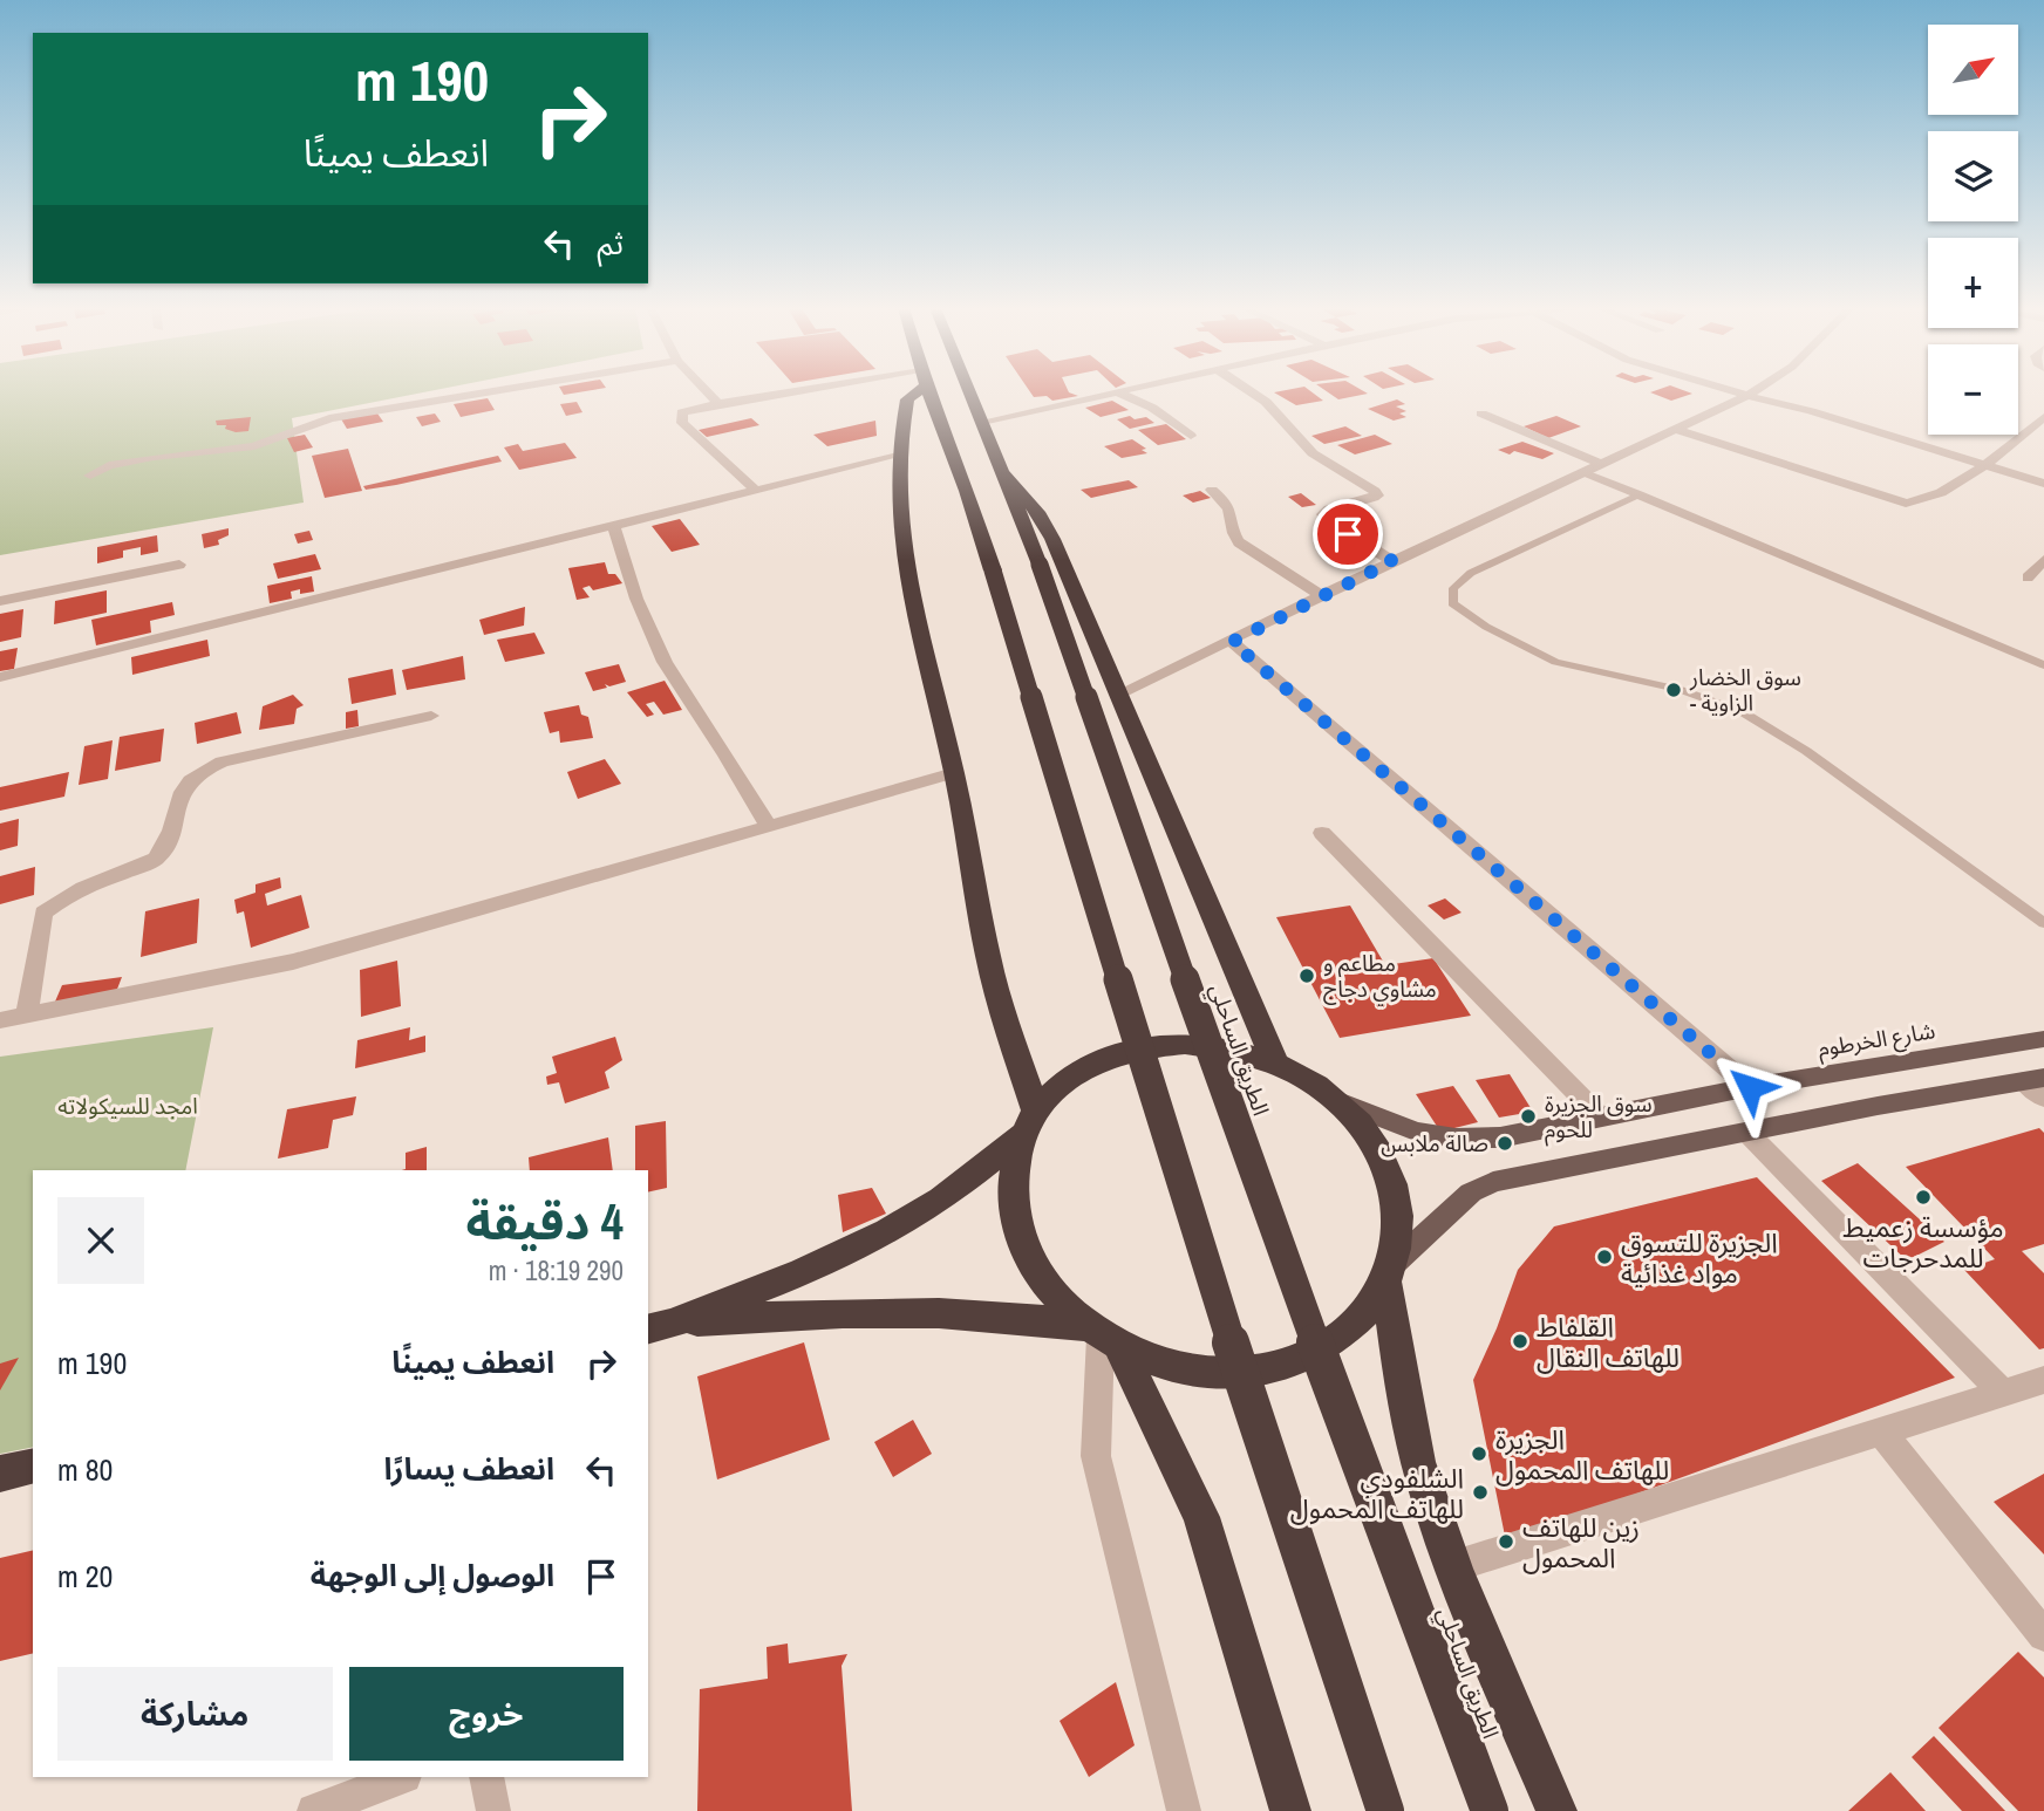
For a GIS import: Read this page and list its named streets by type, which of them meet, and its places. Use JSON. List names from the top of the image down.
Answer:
{
  "streets": {
    "highway": ["الطريق الساحلي"],
    "main road": ["شارع الخرطوم"]
  },
  "parks": ["امجد للسيكولاته"],
  "places": [
    "سوق الخضار - الزاوية",
    "مطاعم و مشاوي دجاج",
    "سوق الجزيرة للحوم",
    "صالة ملابس",
    "مؤسسة زعميط للمدحرجات",
    "الجزيرة للتسوق مواد غذائية",
    "القلفاط للهاتف النقال",
    "الجزيرة للهاتف المحمول",
    "الشلفودي للهاتف المحمول",
    "زين للهاتف المحمول"
  ],
  "north": "top right",
  "page": {
    "map_buttons": ["+", "−"],
    "turn": ["190 m", "انعطف يمينًا"],
    "then": "ثم",
    "heading": ["4 دقيقة", "290 m · 18:19"],
    "list": [
      {
        "name": "انعطف يمينًا",
        "value": "190 m"
      },
      {
        "name": "انعطف يسارًا",
        "value": "80 m"
      },
      {
        "name": "الوصول إلى الوجهة",
        "value": "20 m"
      }
    ],
    "buttons": ["خروج", "مشاركة"]
  }
}
